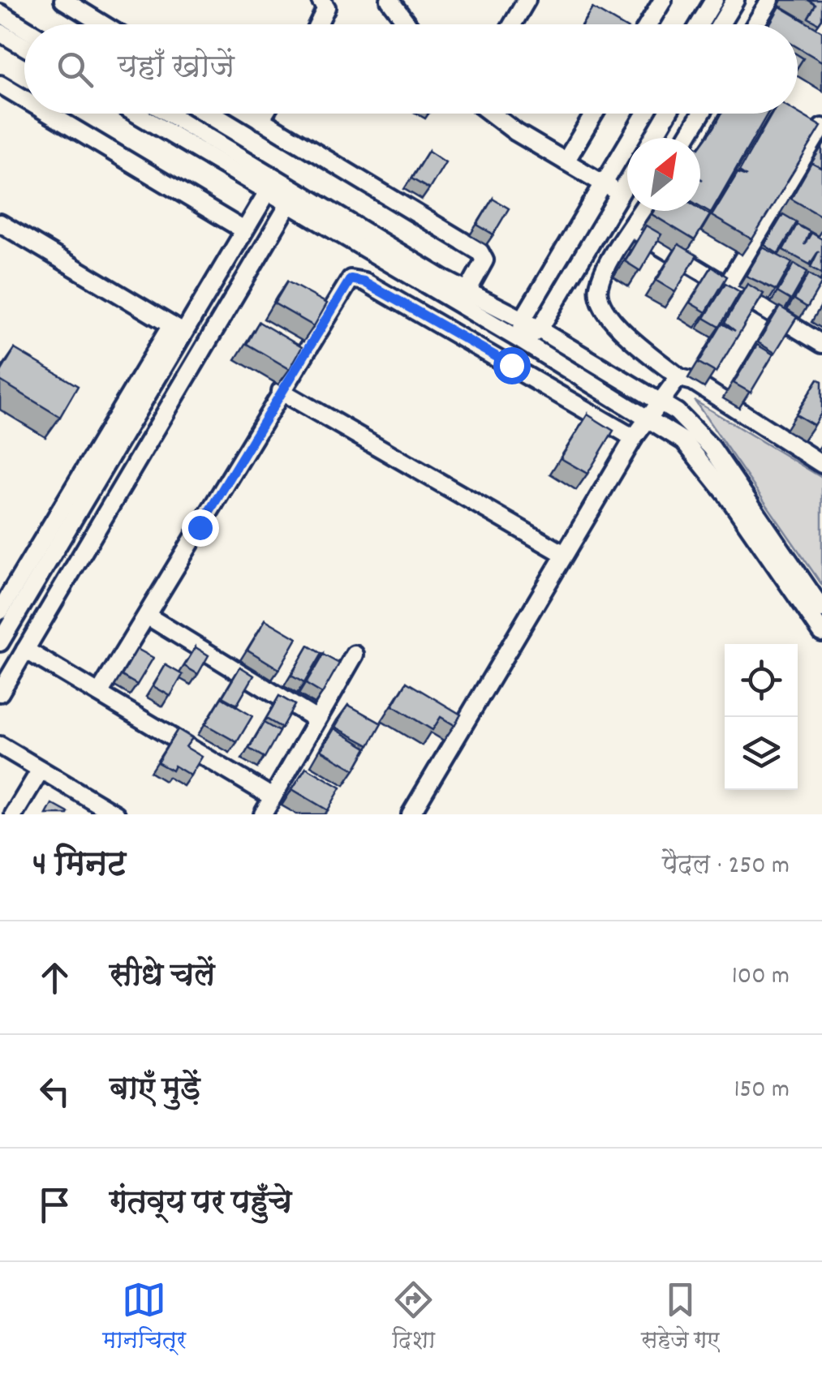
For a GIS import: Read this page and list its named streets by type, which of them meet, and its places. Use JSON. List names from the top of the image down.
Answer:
{
  "north": "top right",
  "page": {
    "search": "यहाँ खोजें",
    "heading": ["4 मिनट", "पैदल · 250 m"],
    "list": [
      ["सीधे चलें", "100 m"],
      ["बाएँ मुड़ें", "150 m"],
      "गंतव्य पर पहुँचे"
    ],
    "nav": ["मानचित्र", "दिशा", "सहेजे गए"]
  }
}
